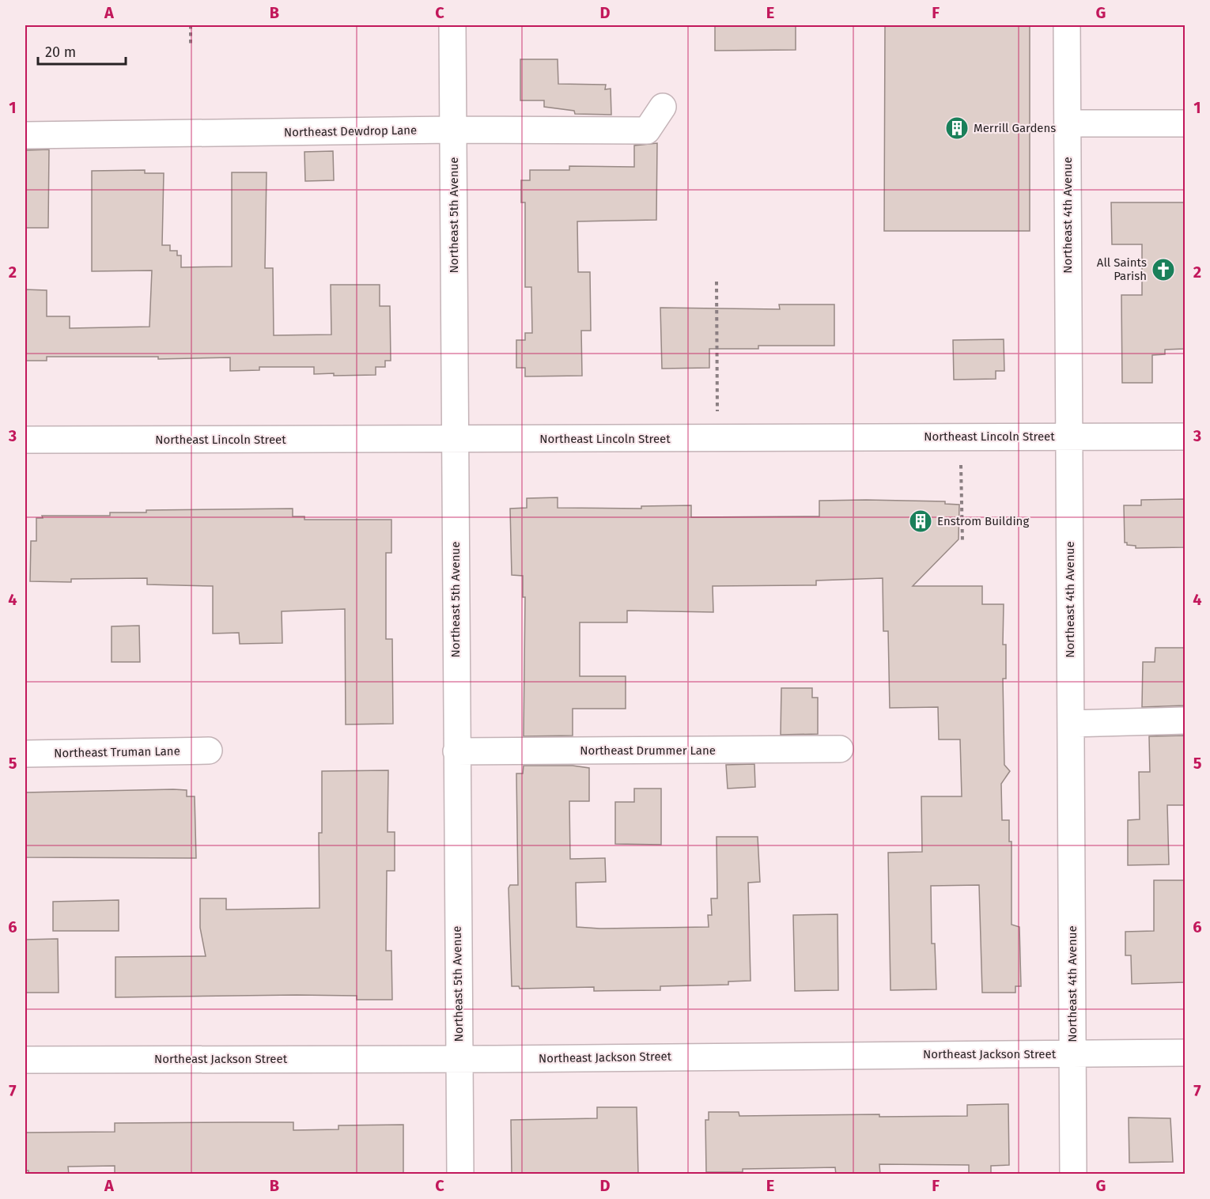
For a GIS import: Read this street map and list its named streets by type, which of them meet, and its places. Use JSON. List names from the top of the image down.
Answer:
{
  "streets": {
    "street": [
      "Northeast Dewdrop Lane",
      "Northeast 5th Avenue",
      "Northeast 4th Avenue",
      "Northeast Lincoln Street",
      "Northeast Drummer Lane",
      "Northeast Truman Lane",
      "Northeast Jackson Street"
    ]
  },
  "crossings": [
    ["Northeast Dewdrop Lane", "Northeast 5th Avenue"],
    ["Northeast 5th Avenue", "Northeast Lincoln Street"],
    ["Northeast 5th Avenue", "Northeast Drummer Lane"],
    ["Northeast 5th Avenue", "Northeast Jackson Street"],
    ["Northeast 4th Avenue", "Northeast Lincoln Street"],
    ["Northeast 4th Avenue", "Northeast Jackson Street"]
  ],
  "places": {
    "building": ["Merrill Gardens", "Enstrom Building"],
    "church": ["All Saints Parish"]
  },
  "scale_bar": "20 m",
  "grid": {
    "columns": [
      "A",
      "B",
      "C",
      "D",
      "E",
      "F",
      "G"
    ],
    "rows": [
      "1",
      "2",
      "3",
      "4",
      "5",
      "6",
      "7"
    ]
  }
}
